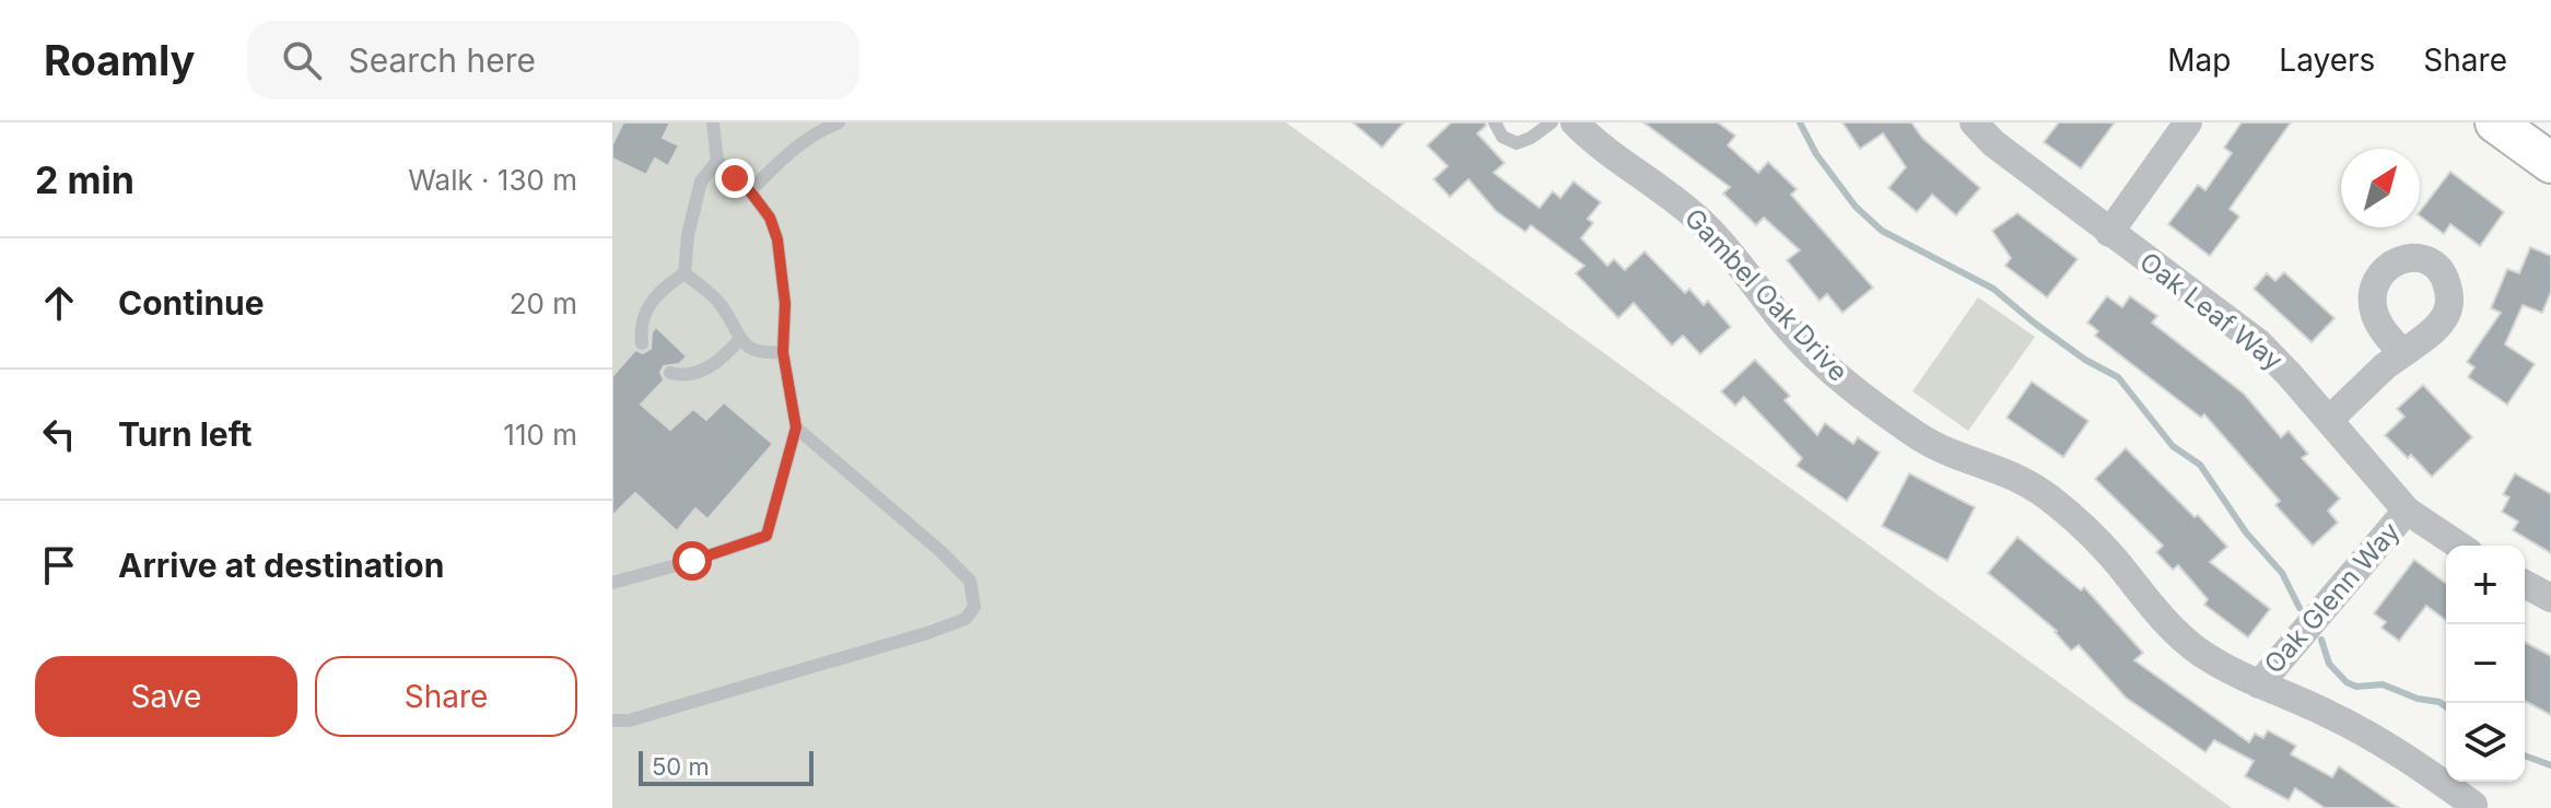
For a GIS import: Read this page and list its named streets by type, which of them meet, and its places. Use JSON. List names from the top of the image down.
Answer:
{
  "streets": {
    "street": ["Gambel Oak Drive", "Oak Leaf Way", "Oak Glenn Way"]
  },
  "crossings": [
    ["Gambel Oak Drive", "Oak Glenn Way"],
    ["Oak Leaf Way", "Oak Glenn Way"]
  ],
  "scale_bar": "50 m",
  "north": "top right",
  "page": {
    "header": "Roamly",
    "search": "Search here",
    "nav": ["Map", "Layers", "Share"],
    "heading": ["2 min", "Walk · 130 m"],
    "list": [
      ["Continue", "20 m"],
      ["Turn left", "110 m"],
      "Arrive at destination"
    ],
    "map_buttons": ["+", "−"],
    "buttons": ["Save", "Share"],
    "scale": "50 m"
  }
}
